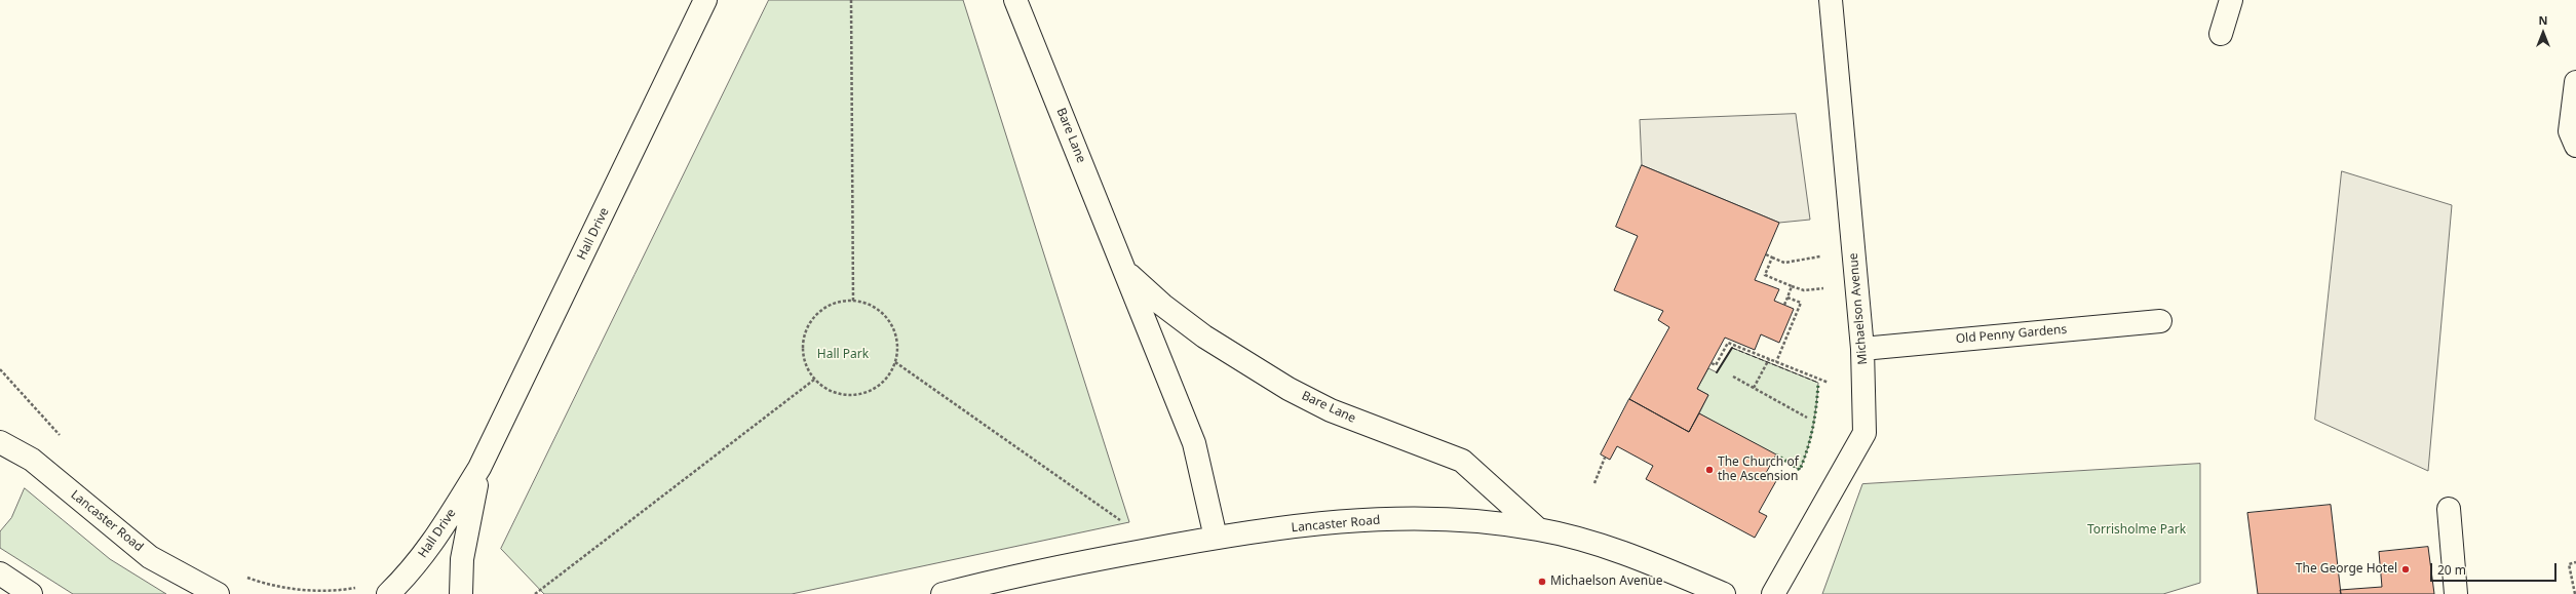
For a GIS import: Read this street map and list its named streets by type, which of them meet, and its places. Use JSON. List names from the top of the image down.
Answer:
{
  "streets": {
    "main road": [
      "Bare Lane",
      "Hall Drive",
      "Michaelson Avenue",
      "Old Penny Gardens",
      "Lancaster Road"
    ]
  },
  "crossings": [
    ["Bare Lane", "Lancaster Road"],
    ["Michaelson Avenue", "Old Penny Gardens"]
  ],
  "parks": ["Hall Park", "Torrisholme Park"],
  "places": ["The Church of the Ascension", "The George Hotel", "Michaelson Avenue"],
  "scale_bar": "20 m",
  "north": "top"
}
